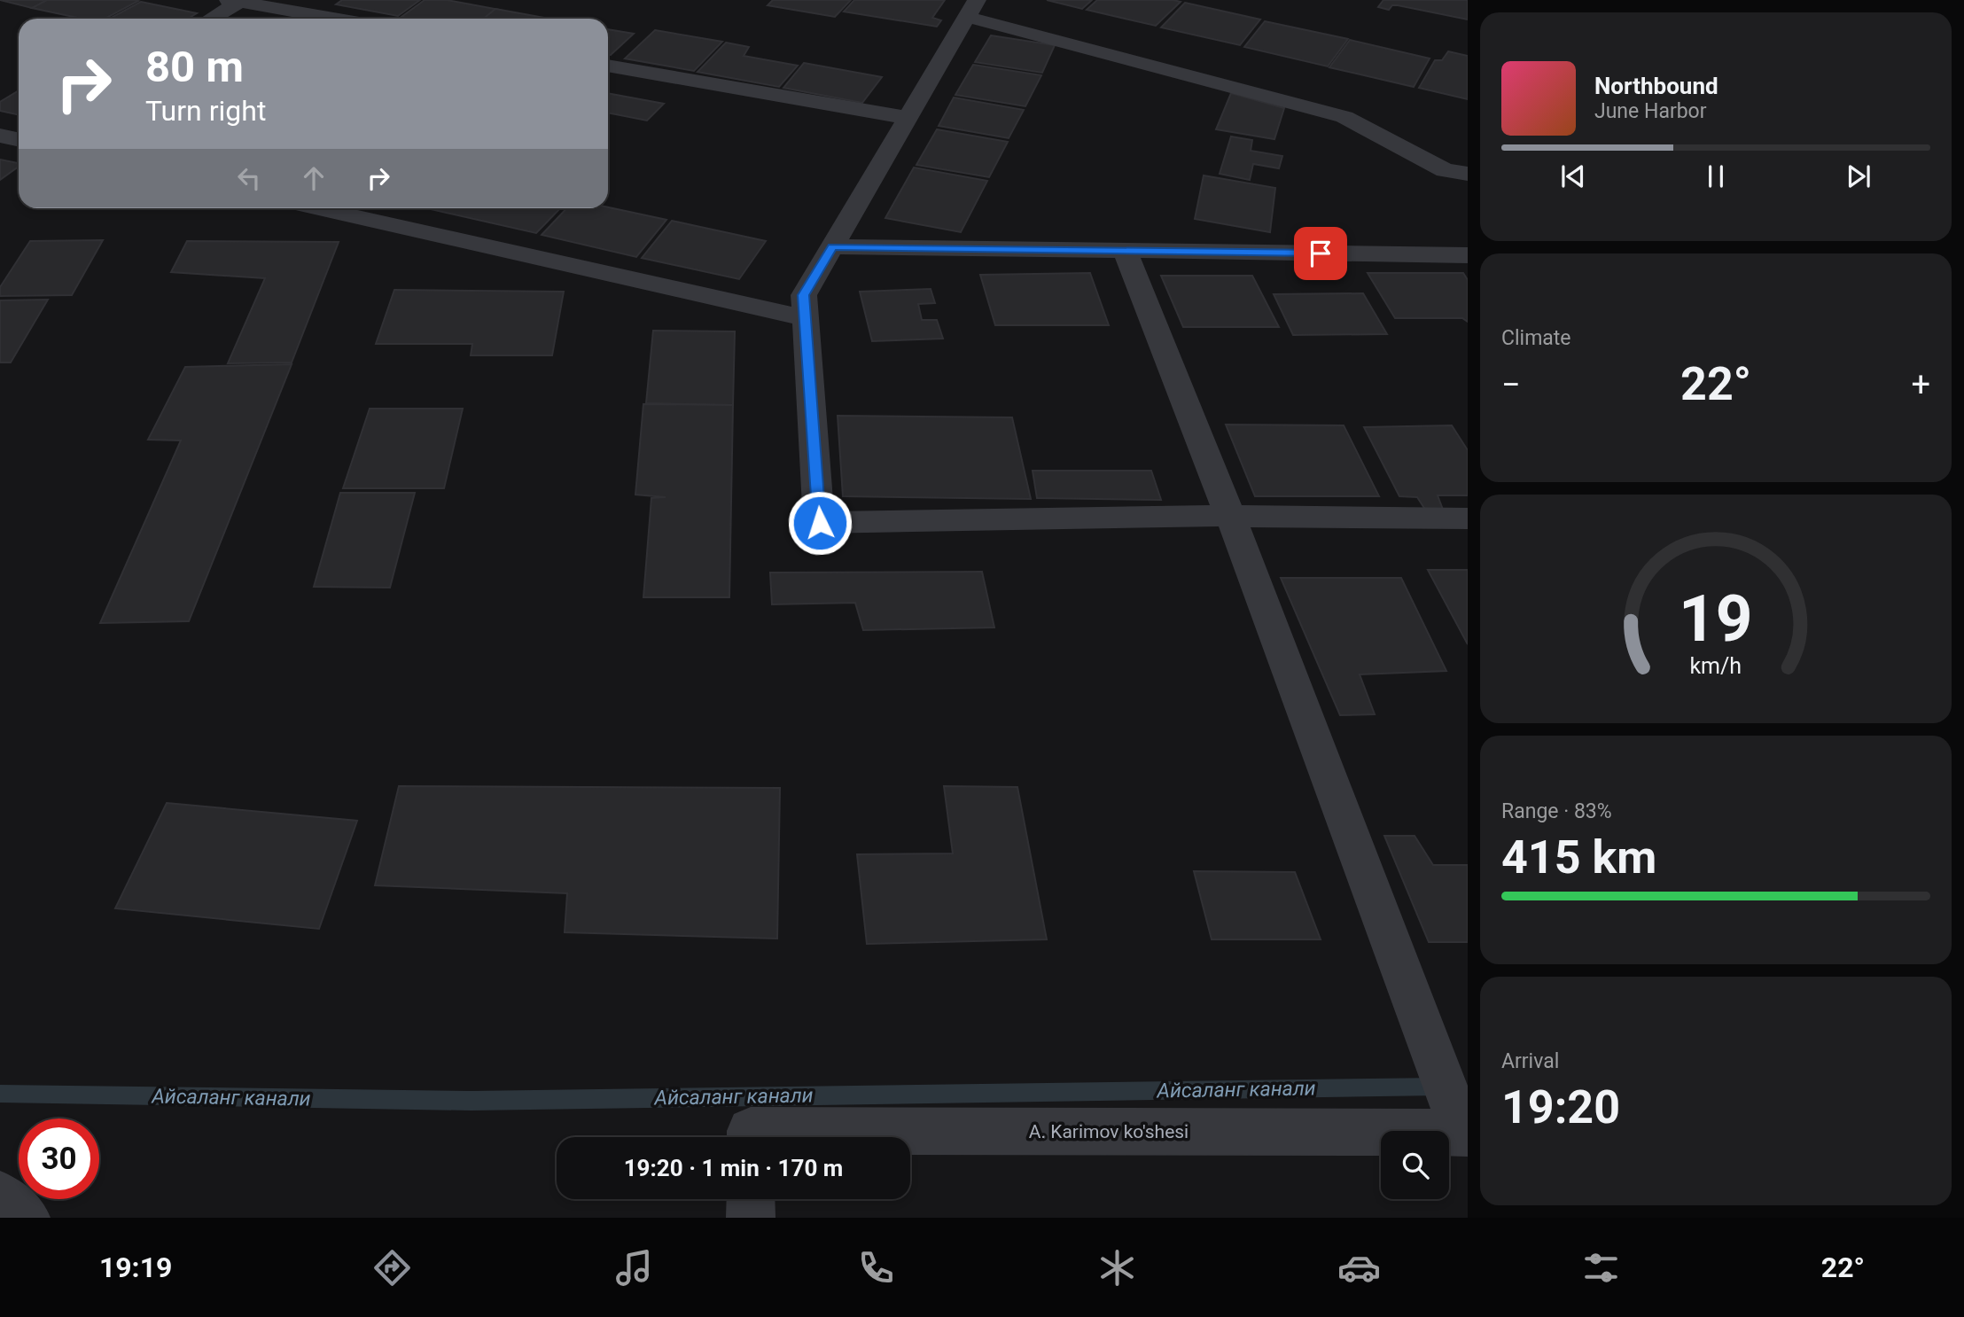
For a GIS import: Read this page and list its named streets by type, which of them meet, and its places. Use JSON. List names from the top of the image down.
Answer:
{
  "streets": {
    "street": ["A. Karimov ko'shesi"]
  },
  "water": ["Айсаланг канали"],
  "page": {
    "turn": ["80 m", "Turn right"],
    "song": ["Northbound", "June Harbor"],
    "tile": [
      "Climate",
      ["Range · 83%", "415 km"],
      ["Arrival", "19:20"]
    ],
    "heat": ["−", "22°", "+"],
    "limit": "30",
    "trip": "19:20 · 1 min · 170 m",
    "tabs": ["19:19", "22°"],
    "gauge": ["19", "km/h"]
  }
}
